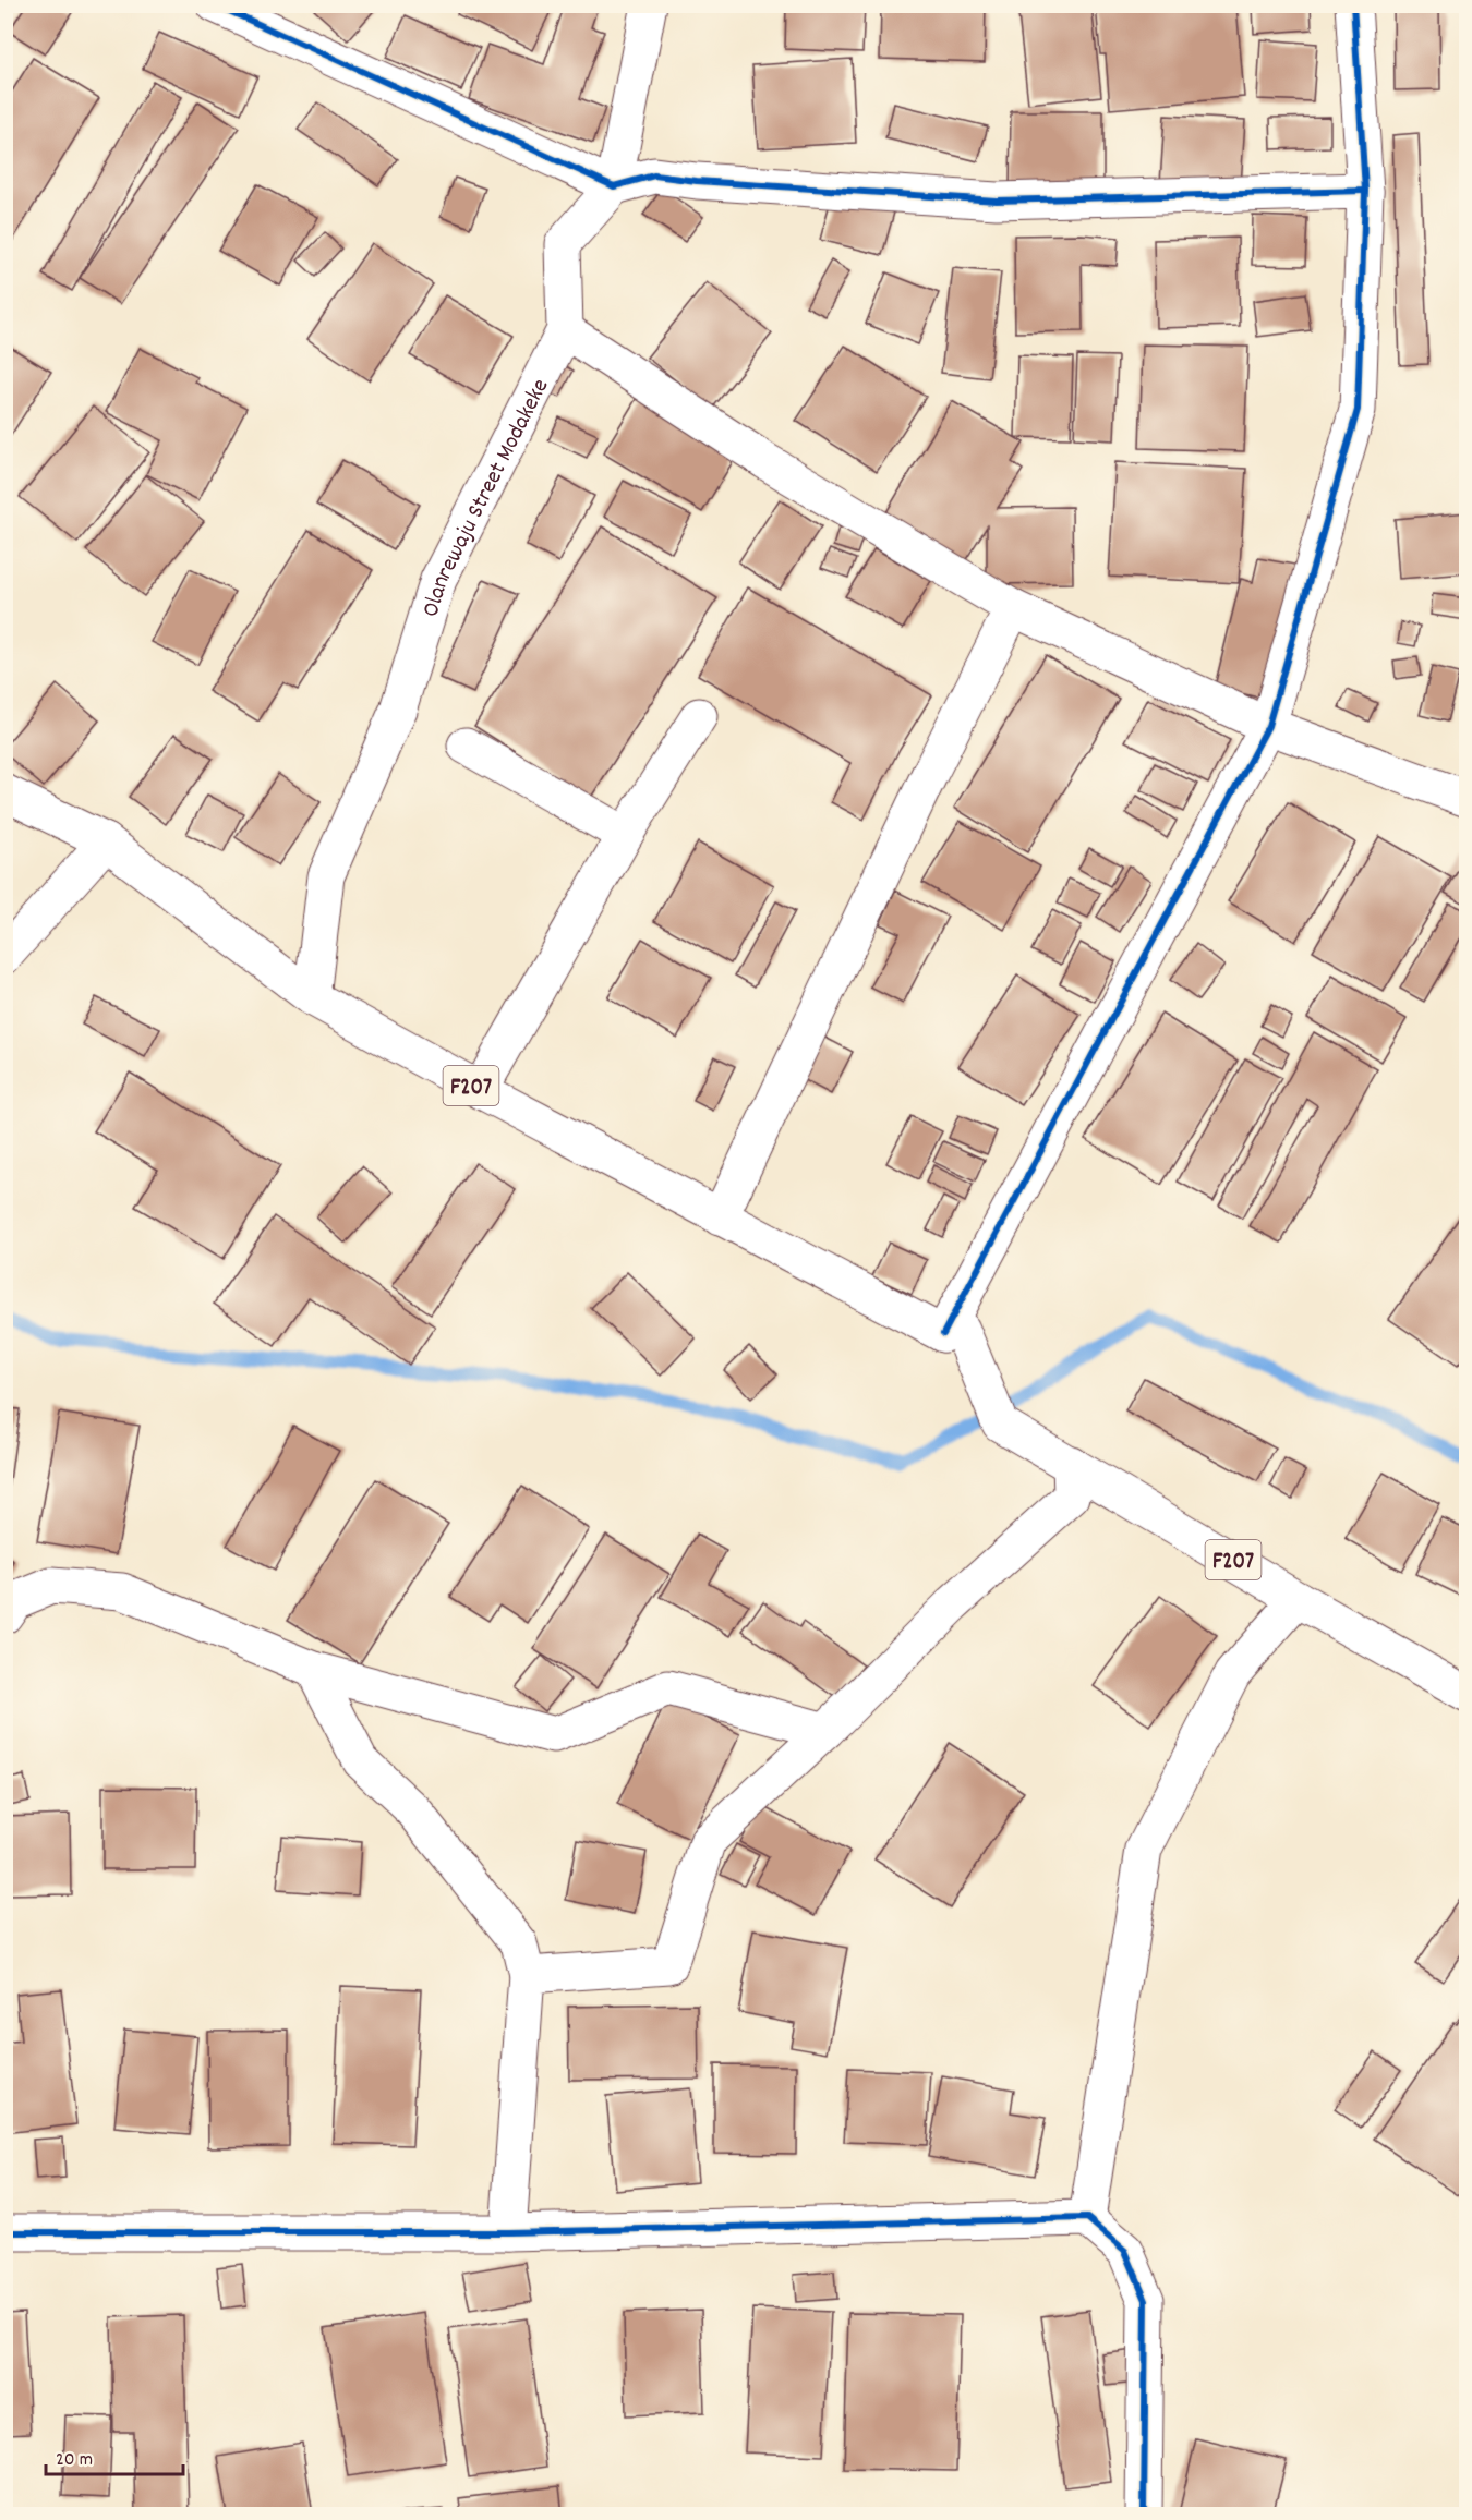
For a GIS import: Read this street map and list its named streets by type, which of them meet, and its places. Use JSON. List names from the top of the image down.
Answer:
{
  "streets": {
    "street": ["Olanrewaju Street Modakeke", "F207"]
  },
  "crossings": [
    ["Olanrewaju Street Modakeke", "F207"]
  ],
  "scale_bar": "20 m"
}
